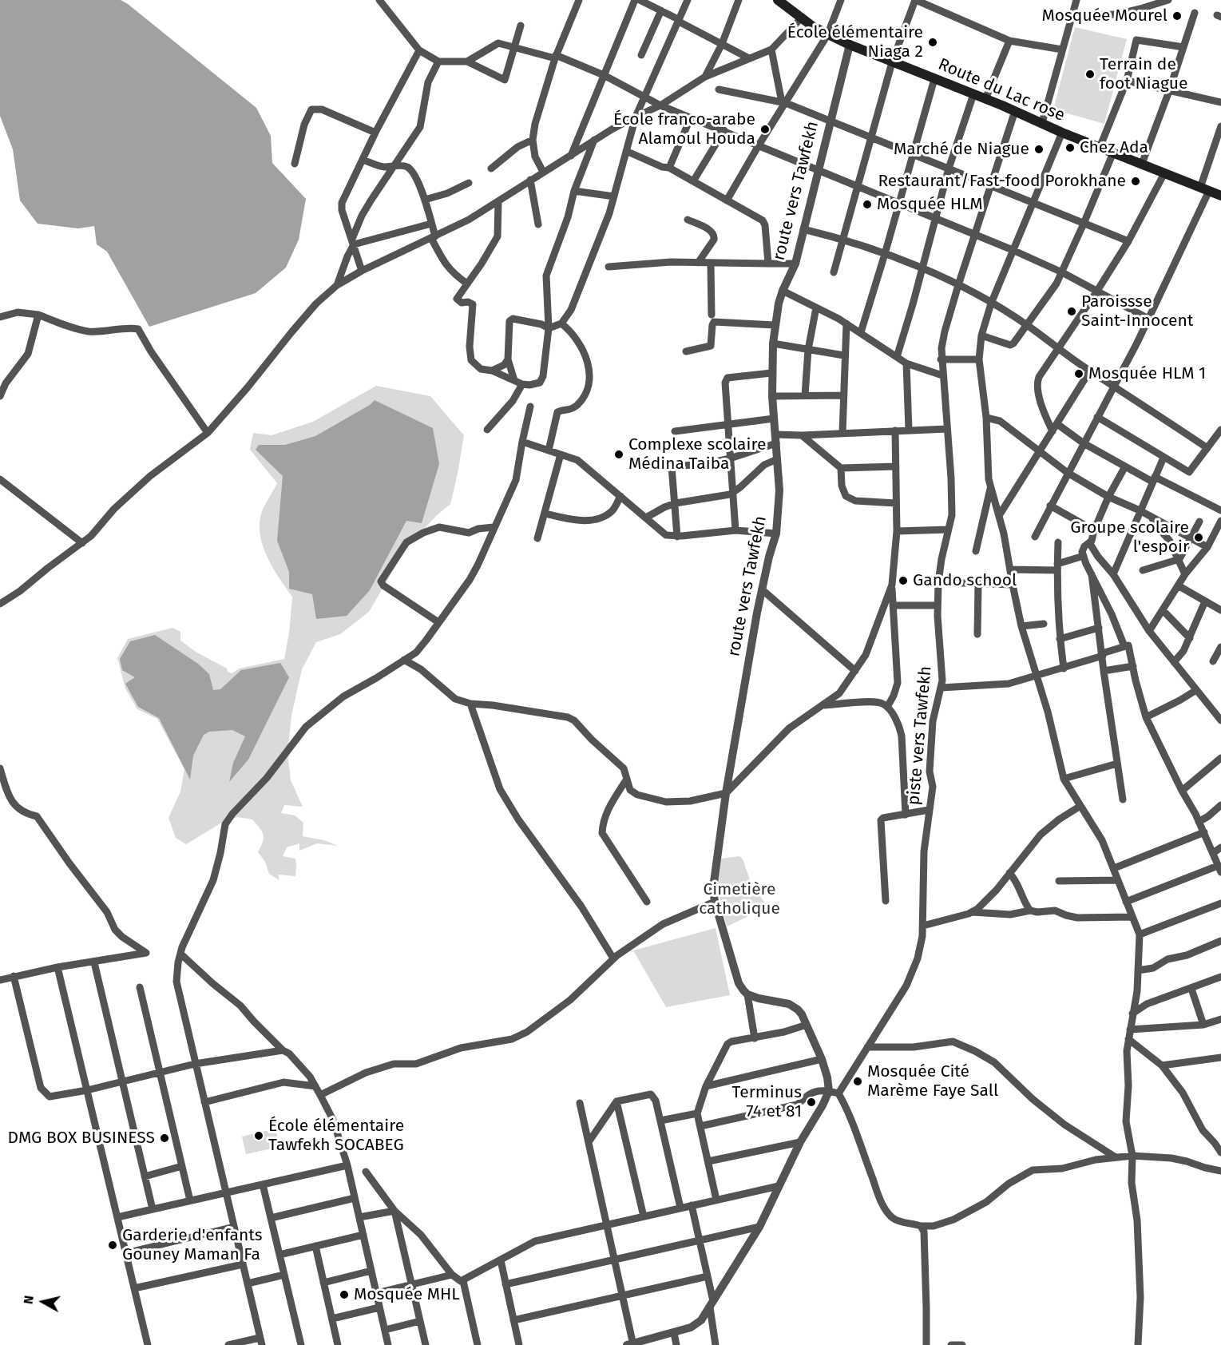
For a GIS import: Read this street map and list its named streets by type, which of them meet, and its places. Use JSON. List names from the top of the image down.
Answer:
{
  "streets": {
    "main road": ["Route du Lac rose"],
    "street": ["route vers Tawfekh", "piste vers Tawfekh"]
  },
  "crossings": [
    ["Route du Lac rose", "route vers Tawfekh"],
    ["Route du Lac rose", "piste vers Tawfekh"]
  ],
  "parks": ["Cimetière catholique"],
  "places": [
    "Mosquée Mourel",
    "École élémentaire Niaga 2",
    "Terrain de foot Niague",
    "École franco-arabe Alamoul Houda",
    "Chez Ada",
    "Marché de Niague",
    "Restaurant/Fast-food Porokhane",
    "Mosquée HLM",
    "Paroissse Saint-Innocent",
    "Mosquée HLM 1",
    "Complexe scolaire Médina Taiba",
    "Groupe scolaire l'espoir",
    "Gando school",
    "Mosquée Cité Marème Faye Sall",
    "Terminus 74 et 81",
    "École élémentaire Tawfekh SOCABEG",
    "DMG BOX BUSINESS",
    "Garderie d'enfants Gouney Maman Fa",
    "Mosquée MHL"
  ],
  "north": "left"
}
